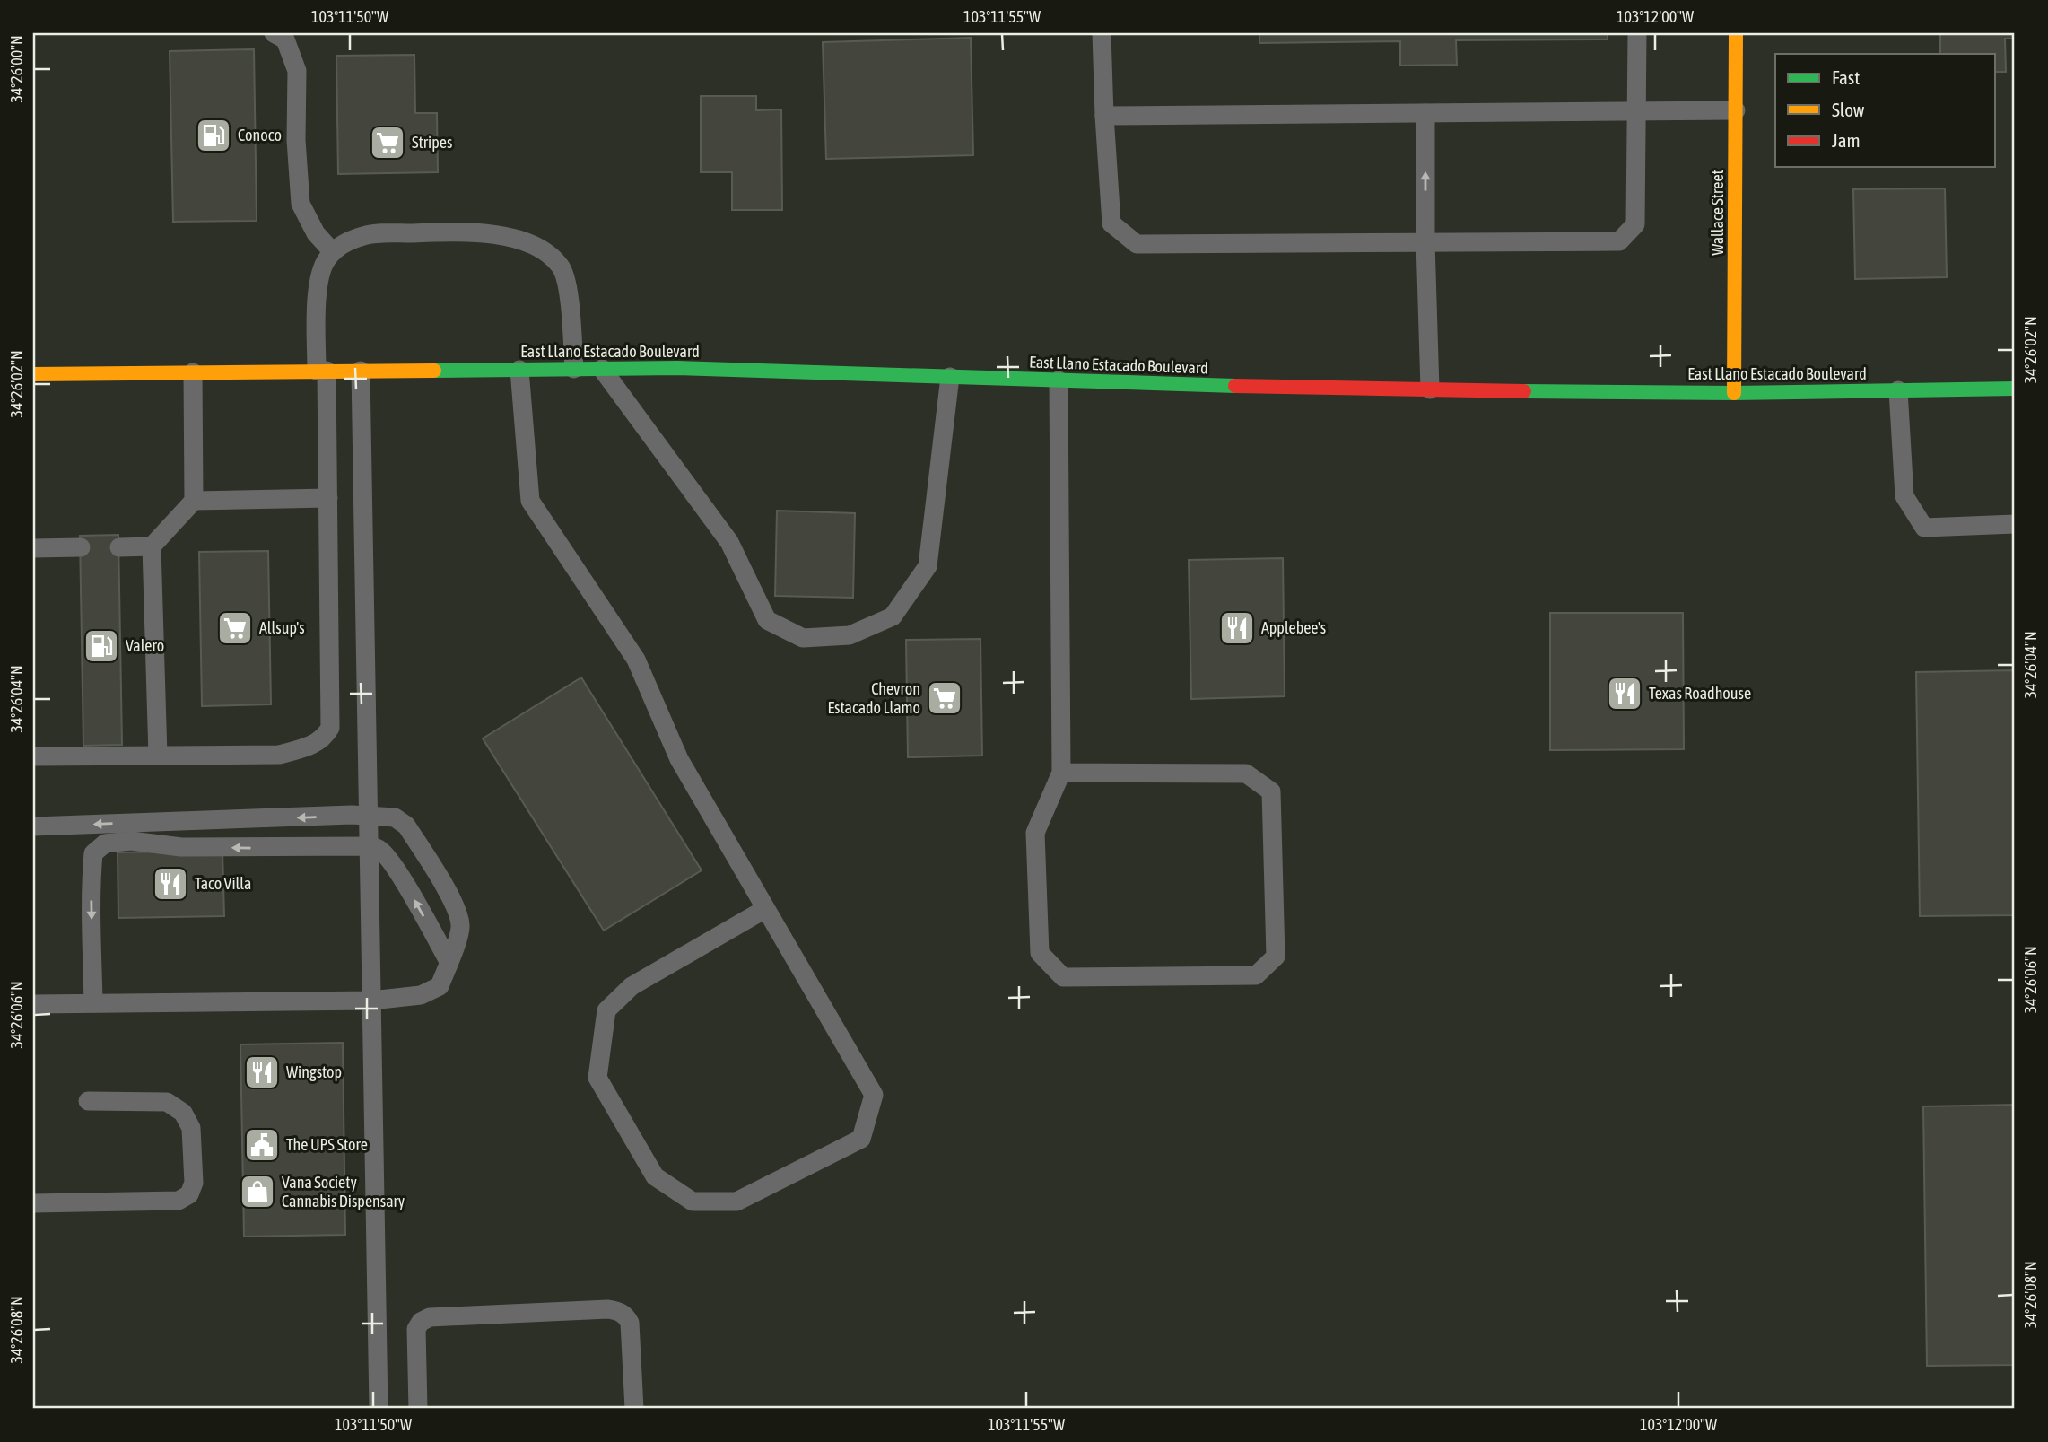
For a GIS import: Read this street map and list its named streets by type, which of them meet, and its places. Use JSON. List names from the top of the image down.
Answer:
{
  "streets": {
    "main road": ["Wallace Street", "East Llano Estacado Boulevard"]
  },
  "crossings": [
    ["Wallace Street", "East Llano Estacado Boulevard"]
  ],
  "places": {
    "fuel station": ["Conoco", "Valero"],
    "supermarket": ["Stripes", "Allsup's", "Chevron Estacado Llamo"],
    "restaurant": [
      "Applebee's",
      "Texas Roadhouse",
      "Taco Villa",
      "Wingstop"
    ],
    "public building": ["The UPS Store"],
    "shop": ["Vana Society Cannabis Dispensary"]
  },
  "legend": ["Fast", "Slow", "Jam"],
  "coordinates": [
    "103°11'50\"W",
    "103°11'55\"W",
    "103°12'00\"W",
    "34°26'00\"N",
    "34°26'02\"N",
    "34°26'04\"N",
    "34°26'06\"N",
    "34°26'08\"N"
  ]
}
